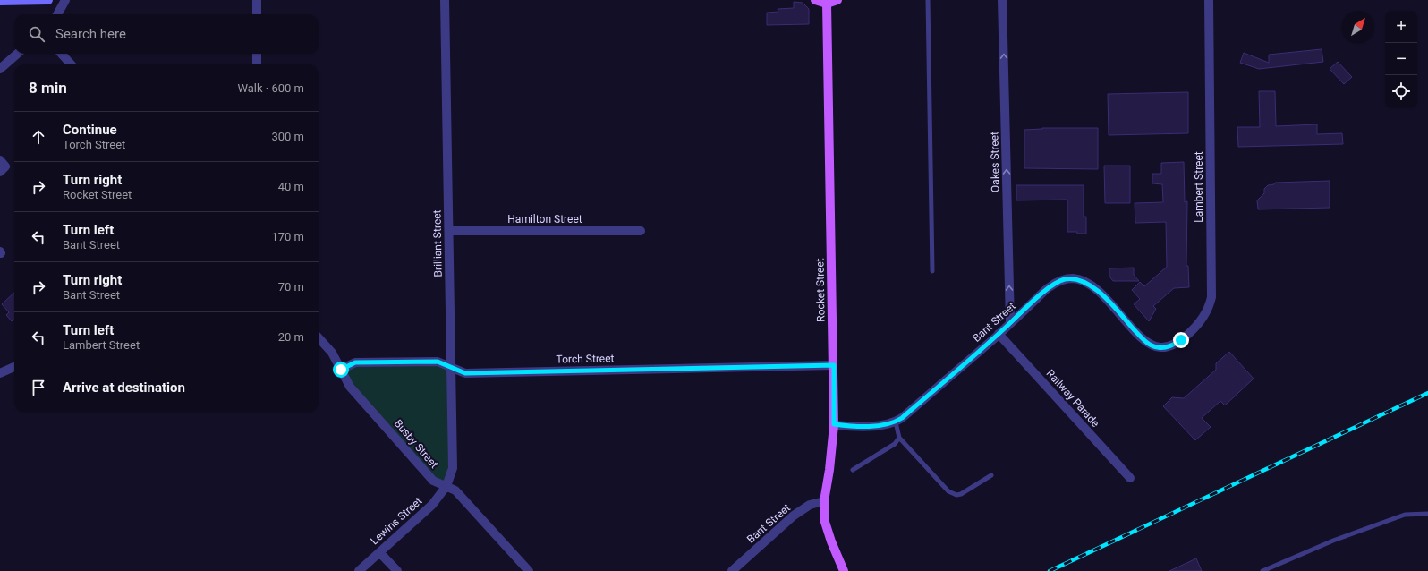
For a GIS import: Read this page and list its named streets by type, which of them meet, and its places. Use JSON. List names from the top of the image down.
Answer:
{
  "streets": {
    "main road": ["Rocket Street"],
    "street": [
      "Oakes Street",
      "Lambert Street",
      "Hamilton Street",
      "Brilliant Street",
      "Bant Street",
      "Torch Street",
      "Railway Parade",
      "Busby Street",
      "Lewins Street"
    ]
  },
  "crossings": [
    ["Oakes Street", "Bant Street"],
    ["Lambert Street", "Bant Street"],
    ["Hamilton Street", "Brilliant Street"],
    ["Brilliant Street", "Torch Street"],
    ["Brilliant Street", "Busby Street"],
    ["Brilliant Street", "Lewins Street"],
    ["Rocket Street", "Bant Street"],
    ["Rocket Street", "Torch Street"],
    ["Bant Street", "Railway Parade"],
    ["Torch Street", "Busby Street"],
    ["Busby Street", "Lewins Street"]
  ],
  "one_way": ["Oakes Street"],
  "north": "top right",
  "page": {
    "map_buttons": ["+", "−"],
    "search": "Search here",
    "heading": ["8 min", "Walk · 600 m"],
    "list": [
      ["Continue", "Torch Street", "300 m"],
      ["Turn right", "Rocket Street", "40 m"],
      ["Turn left", "Bant Street", "170 m"],
      ["Turn right", "Bant Street", "70 m"],
      ["Turn left", "Lambert Street", "20 m"],
      "Arrive at destination"
    ]
  }
}
